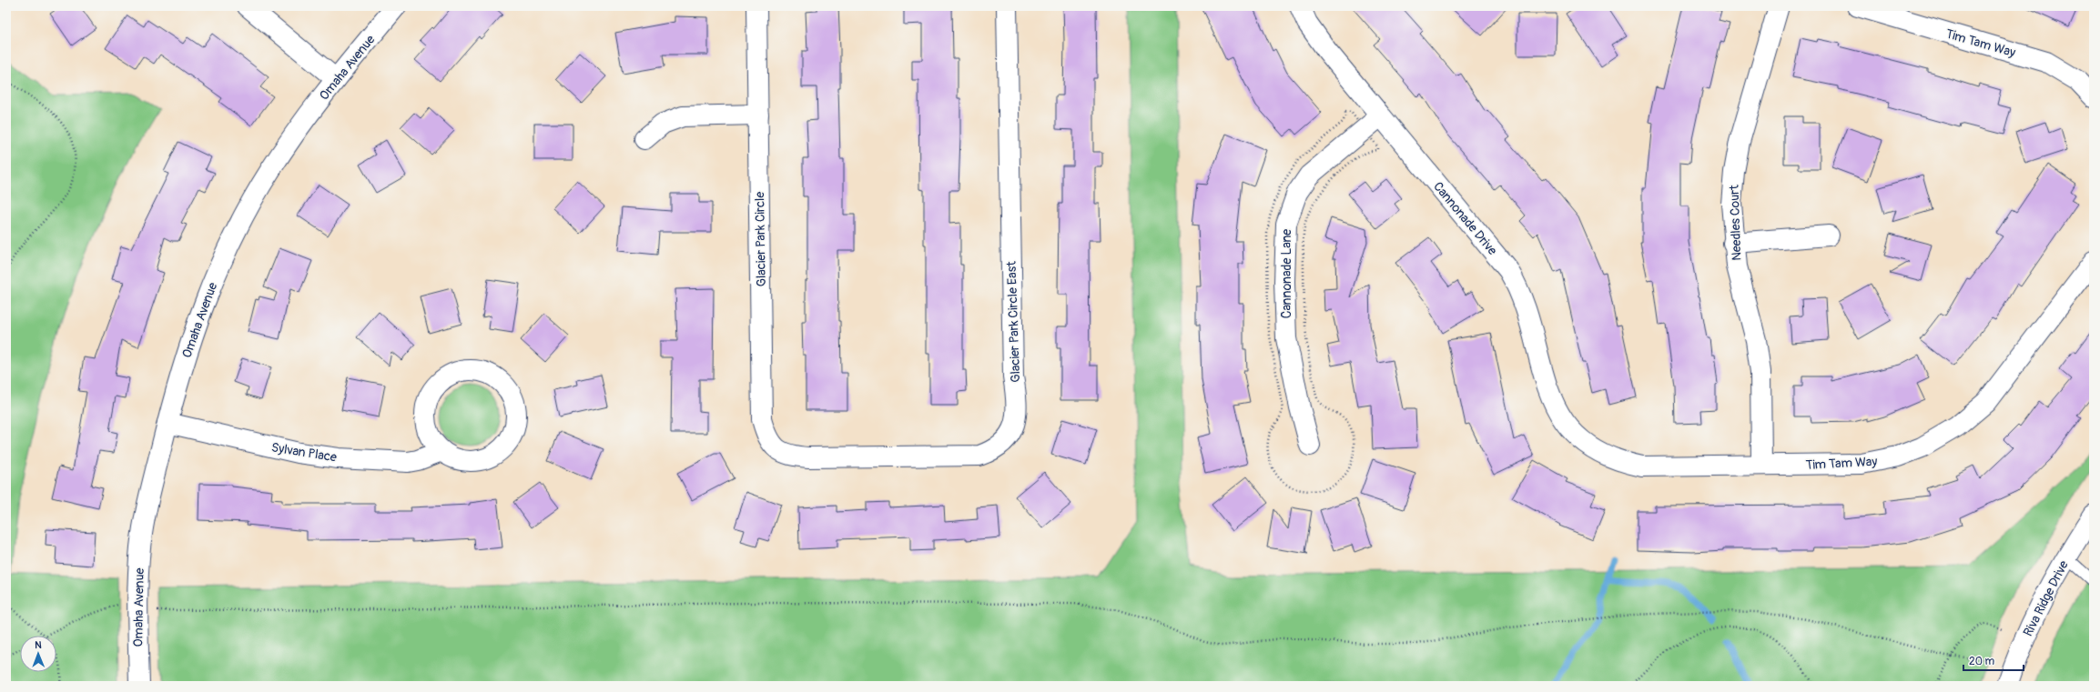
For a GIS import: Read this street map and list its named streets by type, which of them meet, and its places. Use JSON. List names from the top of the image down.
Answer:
{
  "streets": {
    "street": [
      "Tim Tam Way",
      "Omaha Avenue",
      "Cannonade Drive",
      "Needles Court",
      "Glacier Park Circle",
      "Cannonade Lane",
      "Glacier Park Circle East",
      "Sylvan Place",
      "Riva Ridge Drive"
    ]
  },
  "crossings": [
    ["Tim Tam Way", "Cannonade Drive"],
    ["Tim Tam Way", "Needles Court"],
    ["Omaha Avenue", "Sylvan Place"],
    ["Cannonade Drive", "Cannonade Lane"],
    ["Glacier Park Circle", "Glacier Park Circle East"]
  ],
  "scale_bar": "20 m",
  "north": "top"
}
